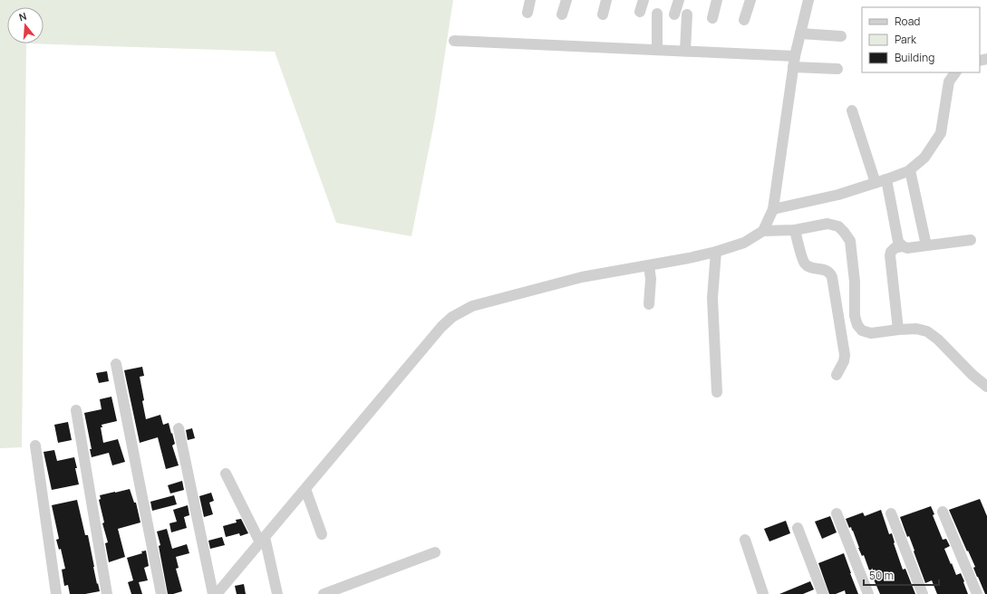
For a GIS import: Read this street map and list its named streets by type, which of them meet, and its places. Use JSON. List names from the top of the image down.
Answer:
{
  "legend": ["Road", "Park", "Building"],
  "scale_bar": "50 m",
  "north": "top"
}
